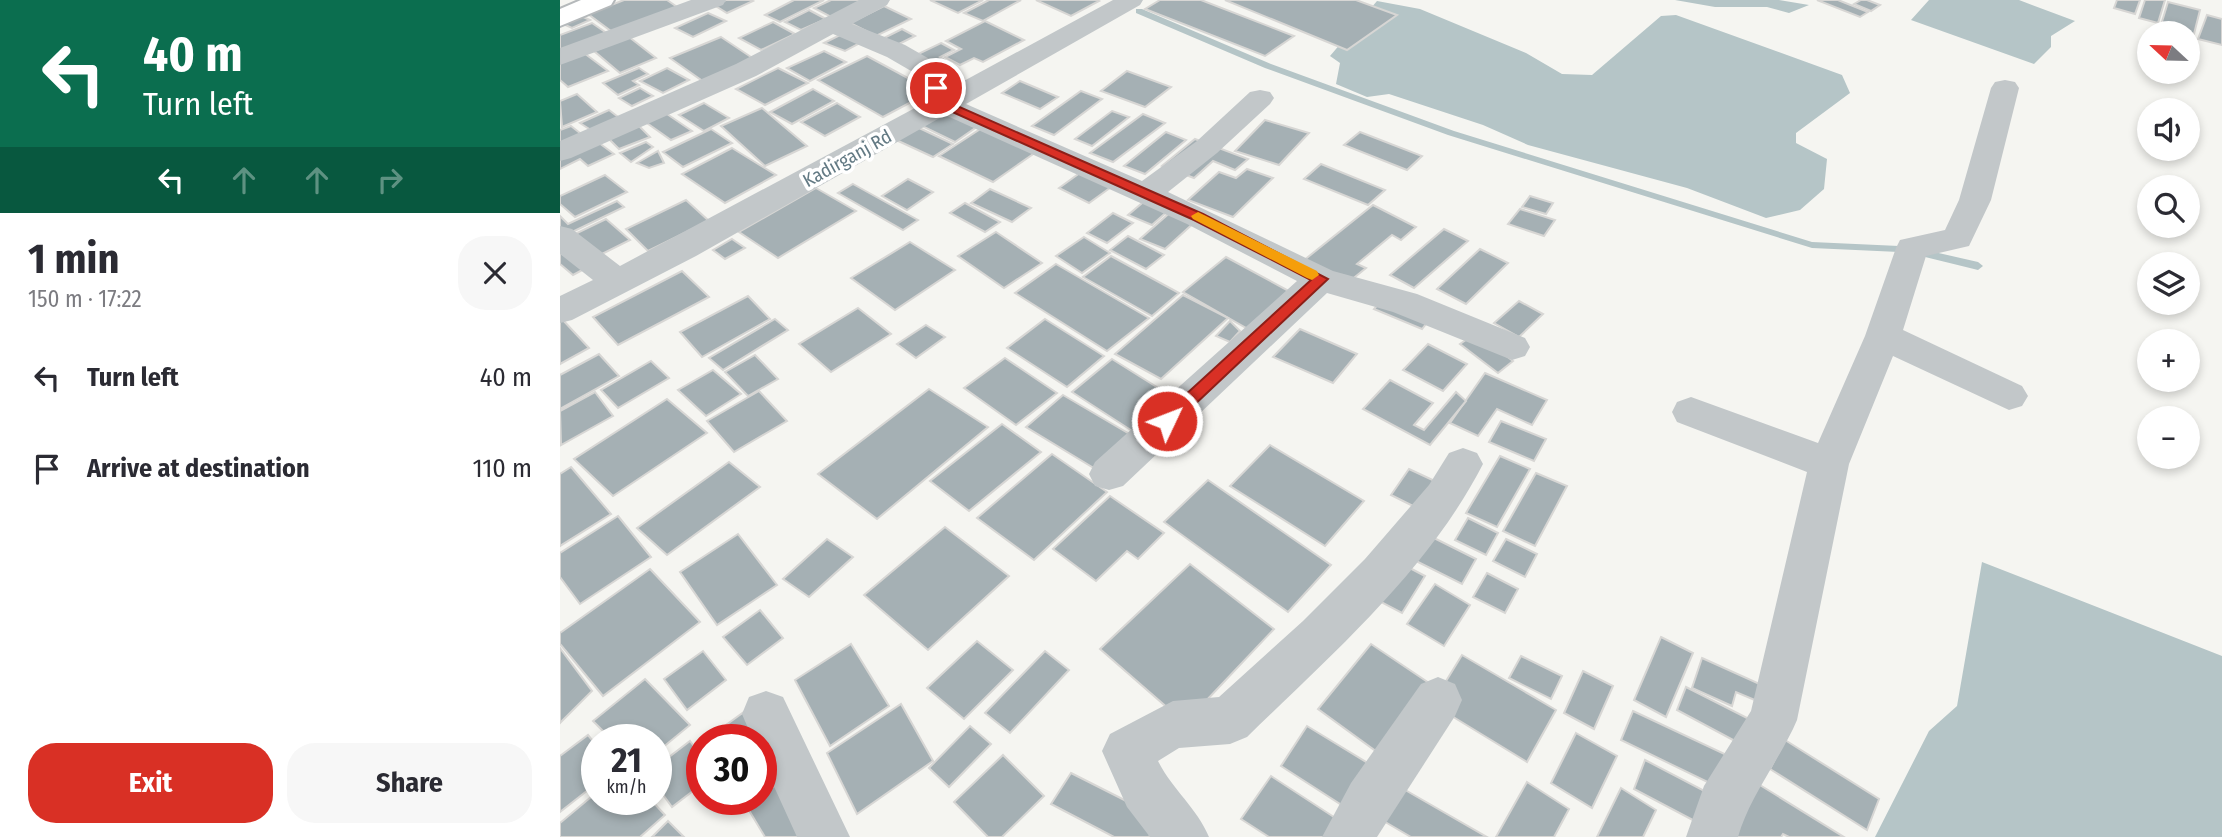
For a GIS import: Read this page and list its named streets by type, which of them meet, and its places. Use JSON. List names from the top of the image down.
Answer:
{
  "streets": {
    "street": ["Kadirganj Rd"]
  },
  "north": "left",
  "page": {
    "turn": ["40 m", "Turn left"],
    "map_buttons": ["+", "−"],
    "heading": ["1 min", "150 m · 17:22"],
    "list": [
      {
        "name": "Turn left",
        "value": "40 m"
      },
      {
        "name": "Arrive at destination",
        "value": "110 m"
      }
    ],
    "speed": "21 km/h",
    "limit": "30",
    "buttons": ["Exit", "Share"]
  }
}
